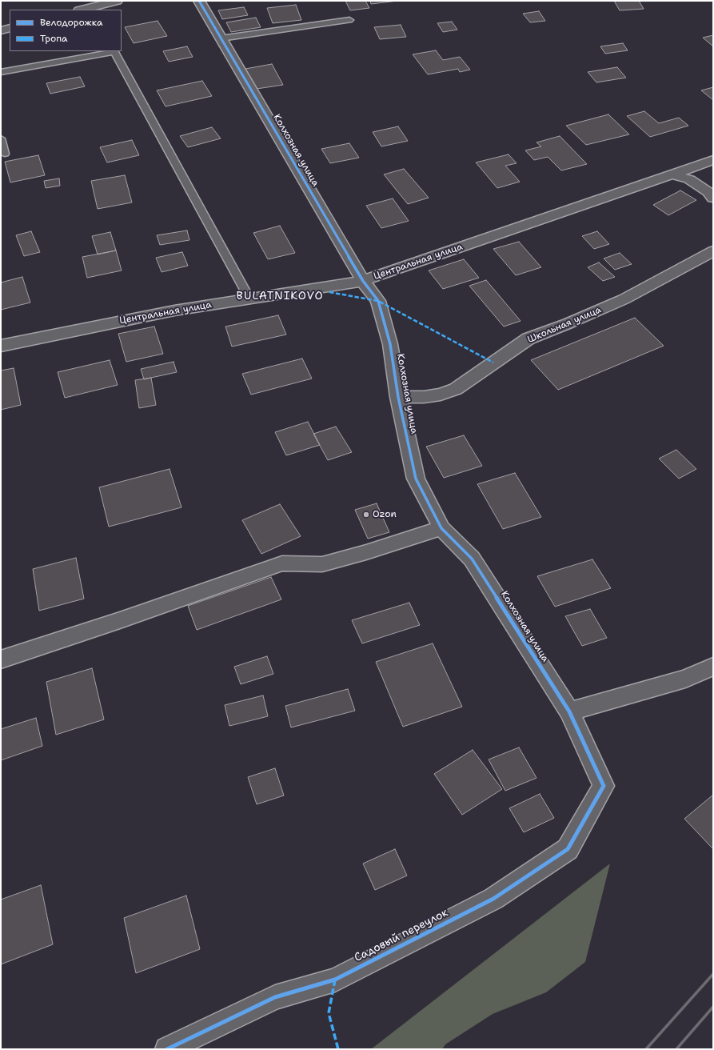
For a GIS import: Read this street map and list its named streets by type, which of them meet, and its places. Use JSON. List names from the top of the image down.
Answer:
{
  "streets": {
    "street": [
      "Колхозная улица",
      "Центральная улица",
      "Школьная улица",
      "Садовый переулок"
    ]
  },
  "crossings": [
    ["Колхозная улица", "Центральная улица"],
    ["Колхозная улица", "Школьная улица"],
    ["Колхозная улица", "Садовый переулок"]
  ],
  "districts": ["BULATNIKOVO"],
  "places": ["Ozon"],
  "legend": ["Велодорожка", "Тропа"]
}
